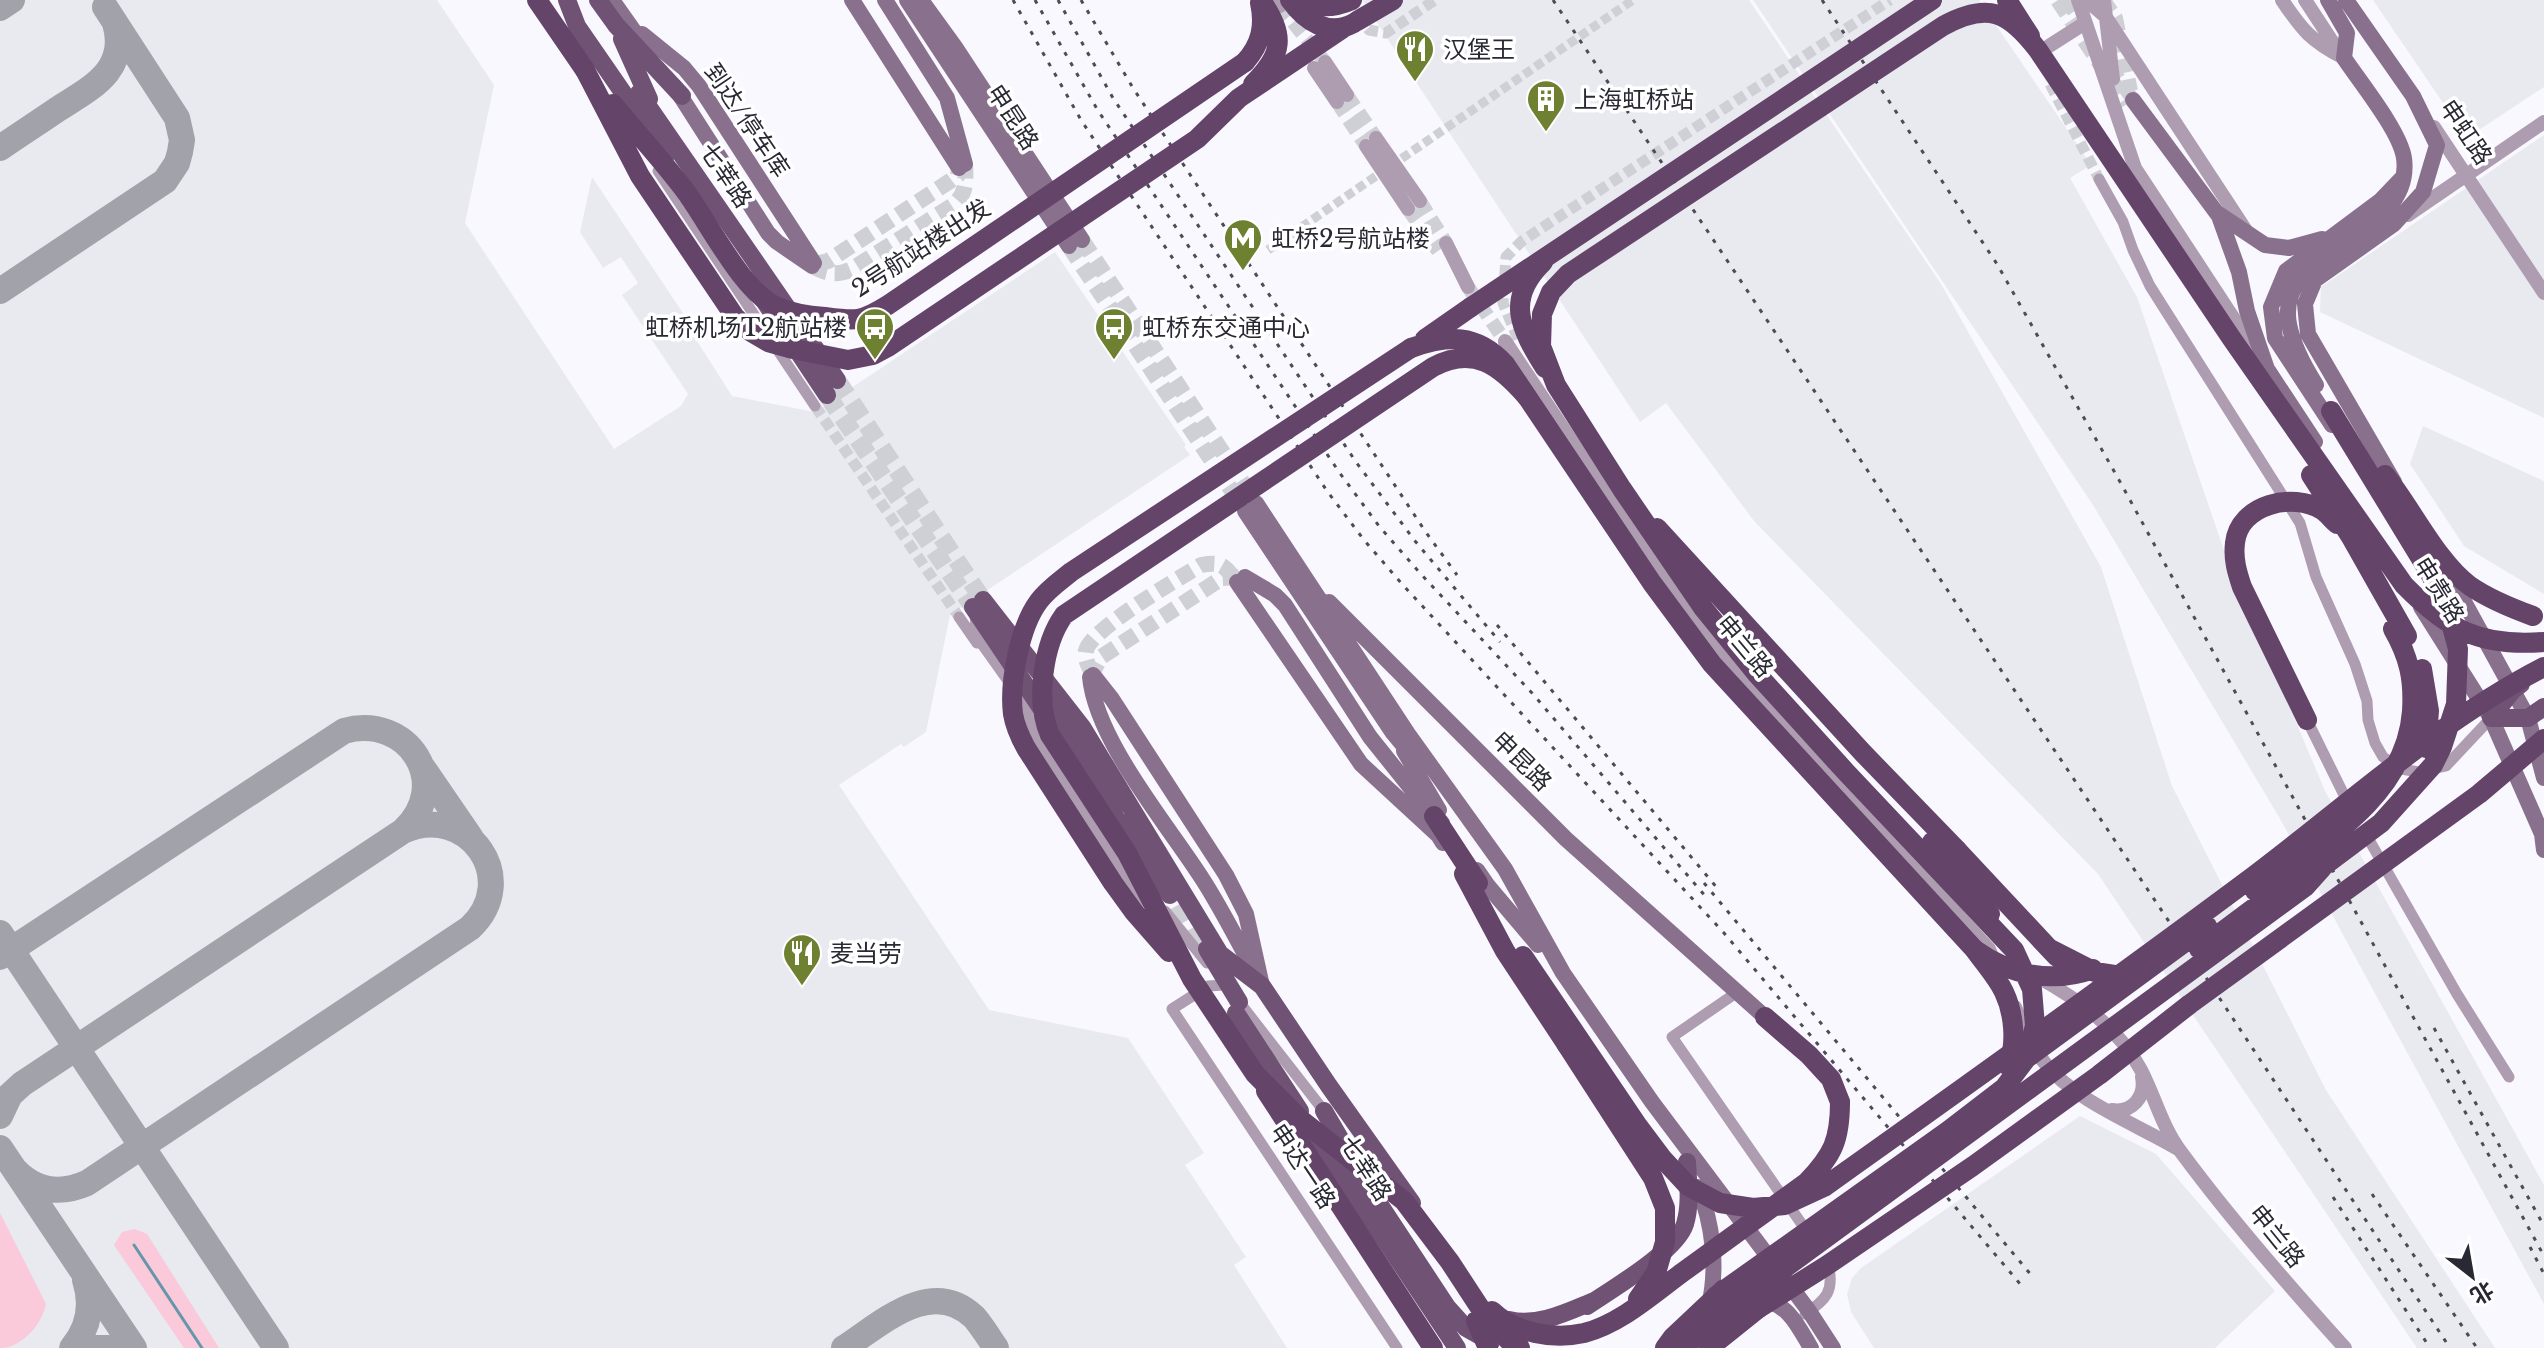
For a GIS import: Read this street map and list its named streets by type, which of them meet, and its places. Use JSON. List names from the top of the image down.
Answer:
{
  "streets": {
    "highway": ["2号航站楼出发"],
    "main road": [
      "申昆路",
      "到达/停车库",
      "申虹路",
      "七莘路",
      "申贵路"
    ],
    "street": ["申兰路", "申达一路"]
  },
  "crossings": [
    ["申虹路", "申贵路"]
  ],
  "places": {
    "restaurant": ["汉堡王", "麦当劳"],
    "building": ["上海虹桥站"],
    "metro station": ["虹桥2号航站楼"],
    "bus stop": ["虹桥机场T2航站楼", "虹桥东交通中心"]
  },
  "north": "bottom right"
}
